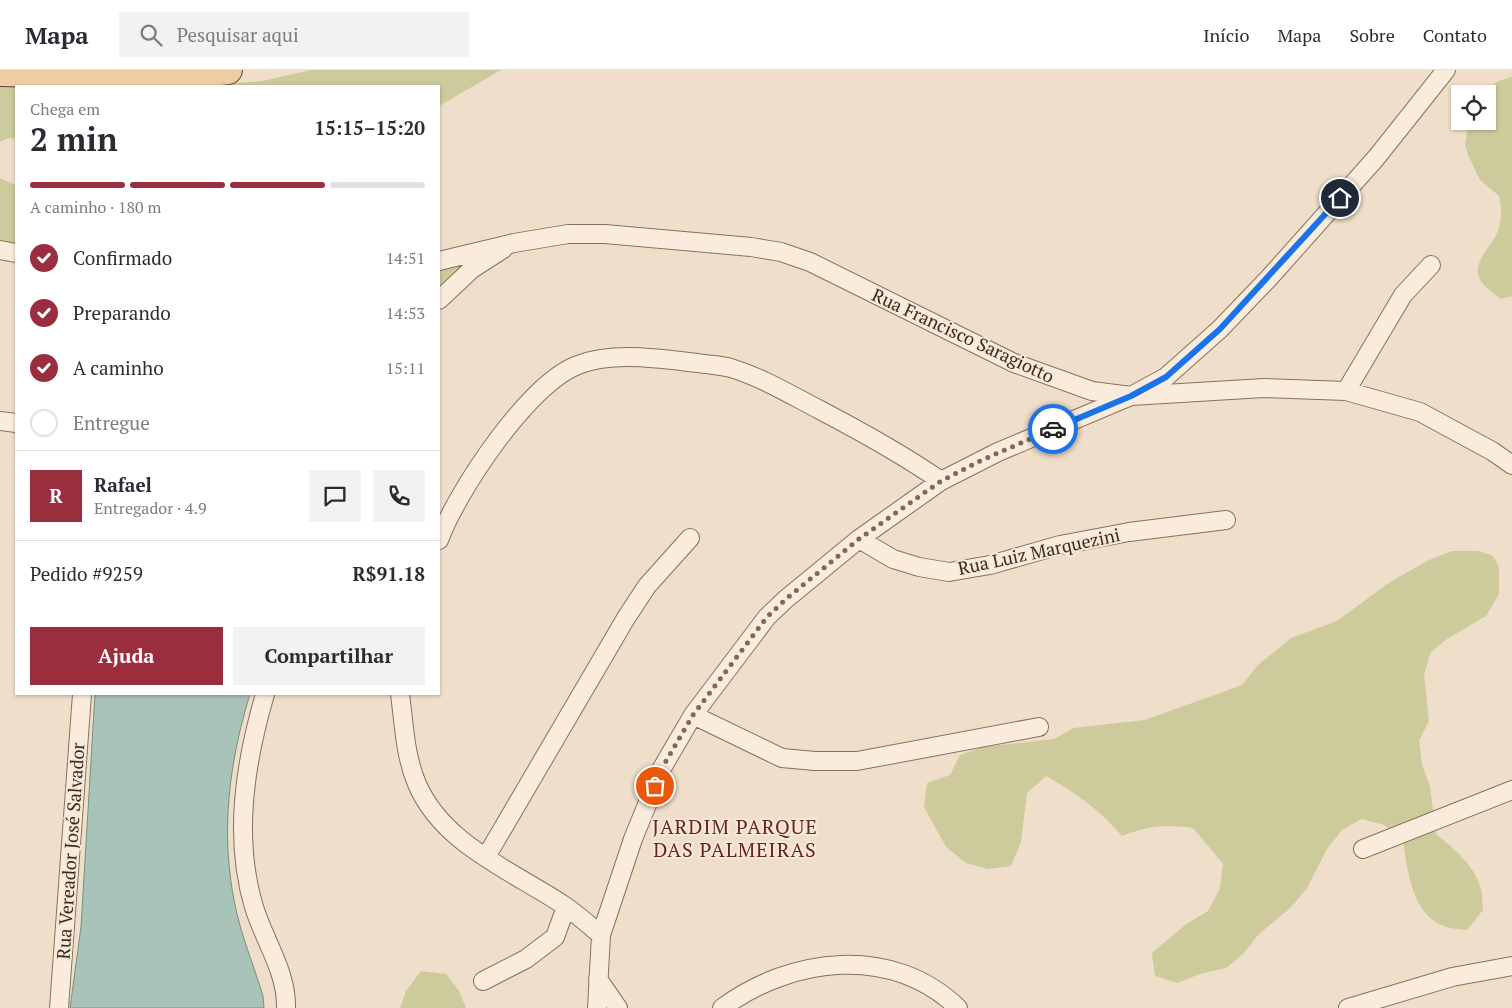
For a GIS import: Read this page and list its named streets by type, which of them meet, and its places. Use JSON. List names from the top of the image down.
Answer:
{
  "streets": {
    "street": ["Rua Francisco Saragiotto", "Rua Luiz Marquezini", "Rua Vereador José Salvador"]
  },
  "districts": ["JARDIM PARQUE DAS PALMEIRAS"],
  "page": {
    "header": "Mapa",
    "search": "Pesquisar aqui",
    "nav": [
      "Início",
      "Mapa",
      "Sobre",
      "Contato"
    ],
    "heading": ["2 min", "Chega em", "15:15–15:20"],
    "panel": [
      "Rafael",
      "Entregador · 4.9",
      "Pedido #9259",
      "R$91.18"
    ],
    "bar": "A caminho · 180 m",
    "list": [
      ["Confirmado", "14:51"],
      ["Preparando", "14:53"],
      ["A caminho", "15:11"],
      "Entregue"
    ],
    "round": "R",
    "buttons": ["Ajuda", "Compartilhar"]
  }
}
